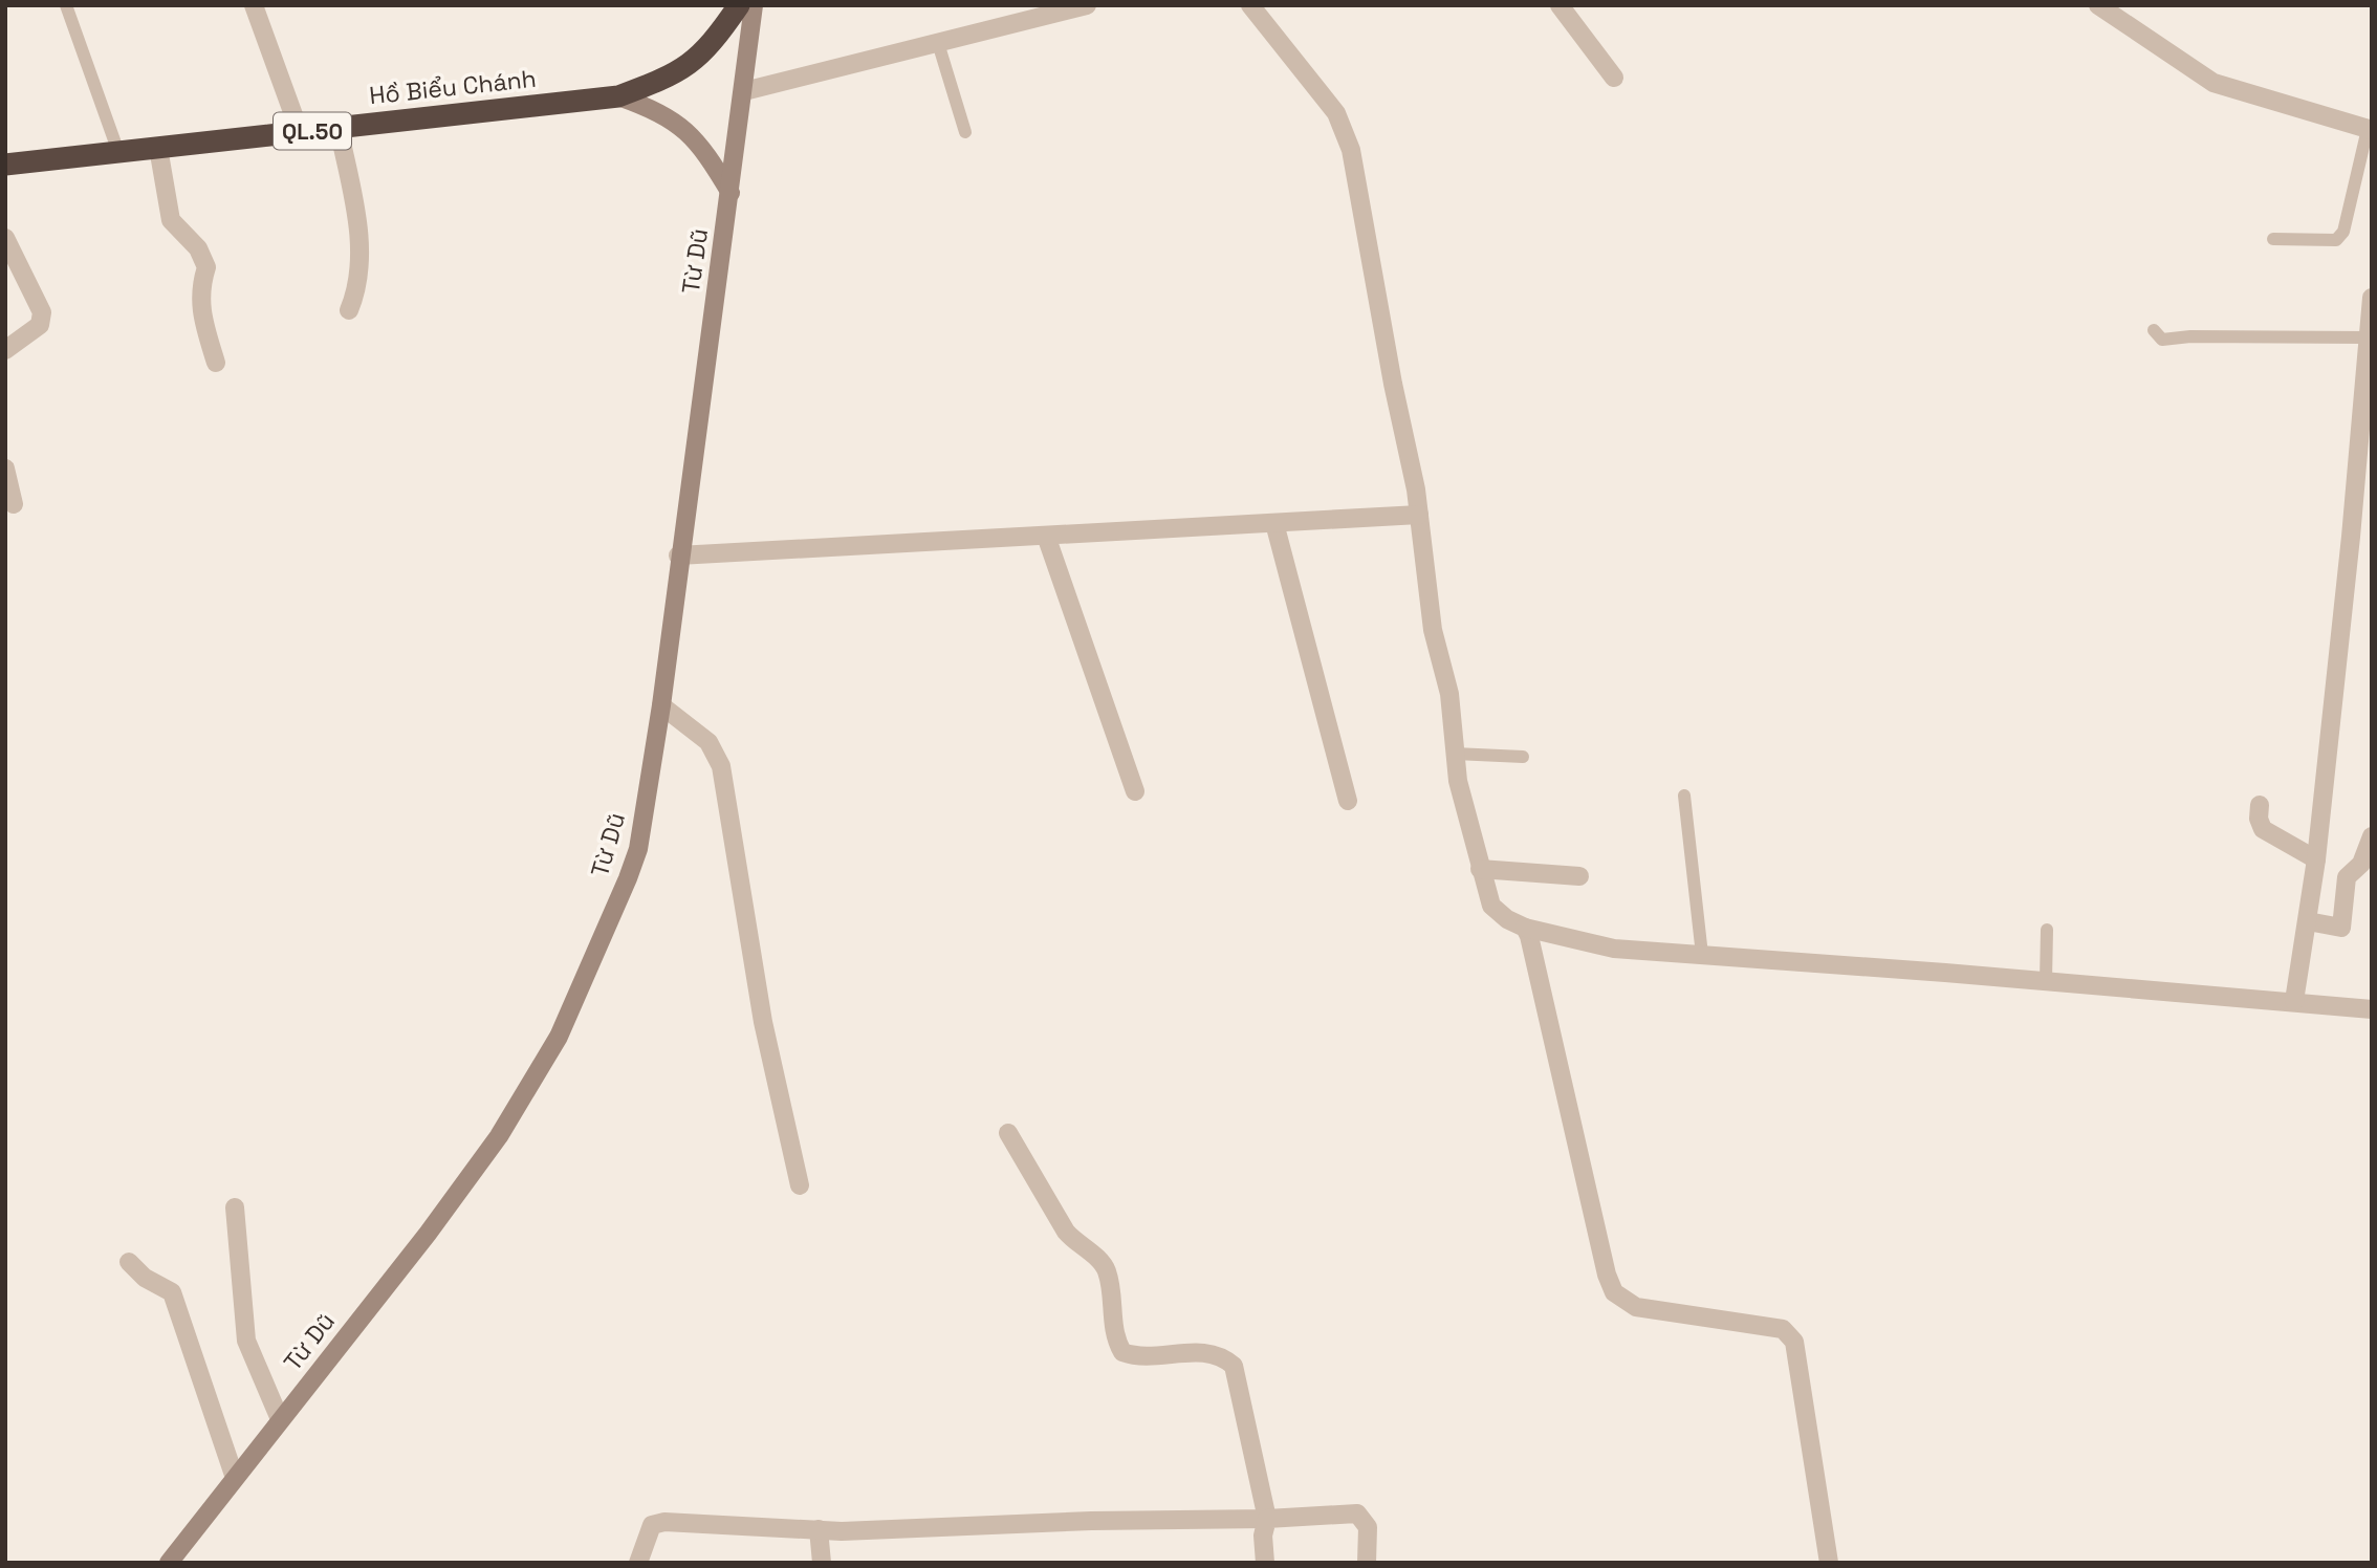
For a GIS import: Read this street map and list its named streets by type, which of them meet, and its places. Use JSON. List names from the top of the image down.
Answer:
{
  "streets": {
    "highway": ["Hồ Biểu Chánh", "QL.50"],
    "main road": ["Từ Dũ"]
  }
}
